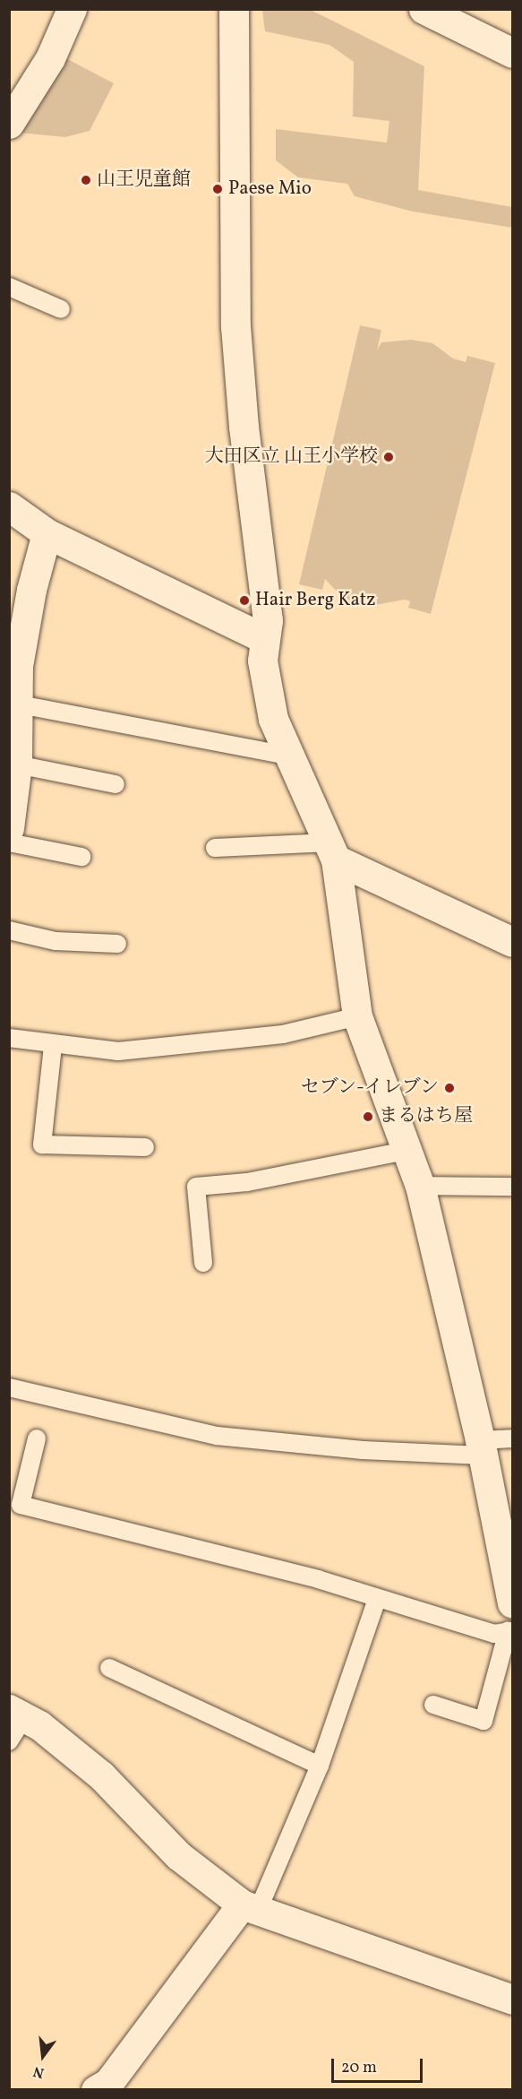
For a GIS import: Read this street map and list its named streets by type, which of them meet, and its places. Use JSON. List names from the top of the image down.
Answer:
{
  "places": [
    "山王児童館",
    "Paese Mio",
    "大田区立 山王小学校",
    "Hair Berg Katz",
    "セブン-イレブン",
    "まるはち屋"
  ],
  "scale_bar": "20 m",
  "north": "bottom"
}
